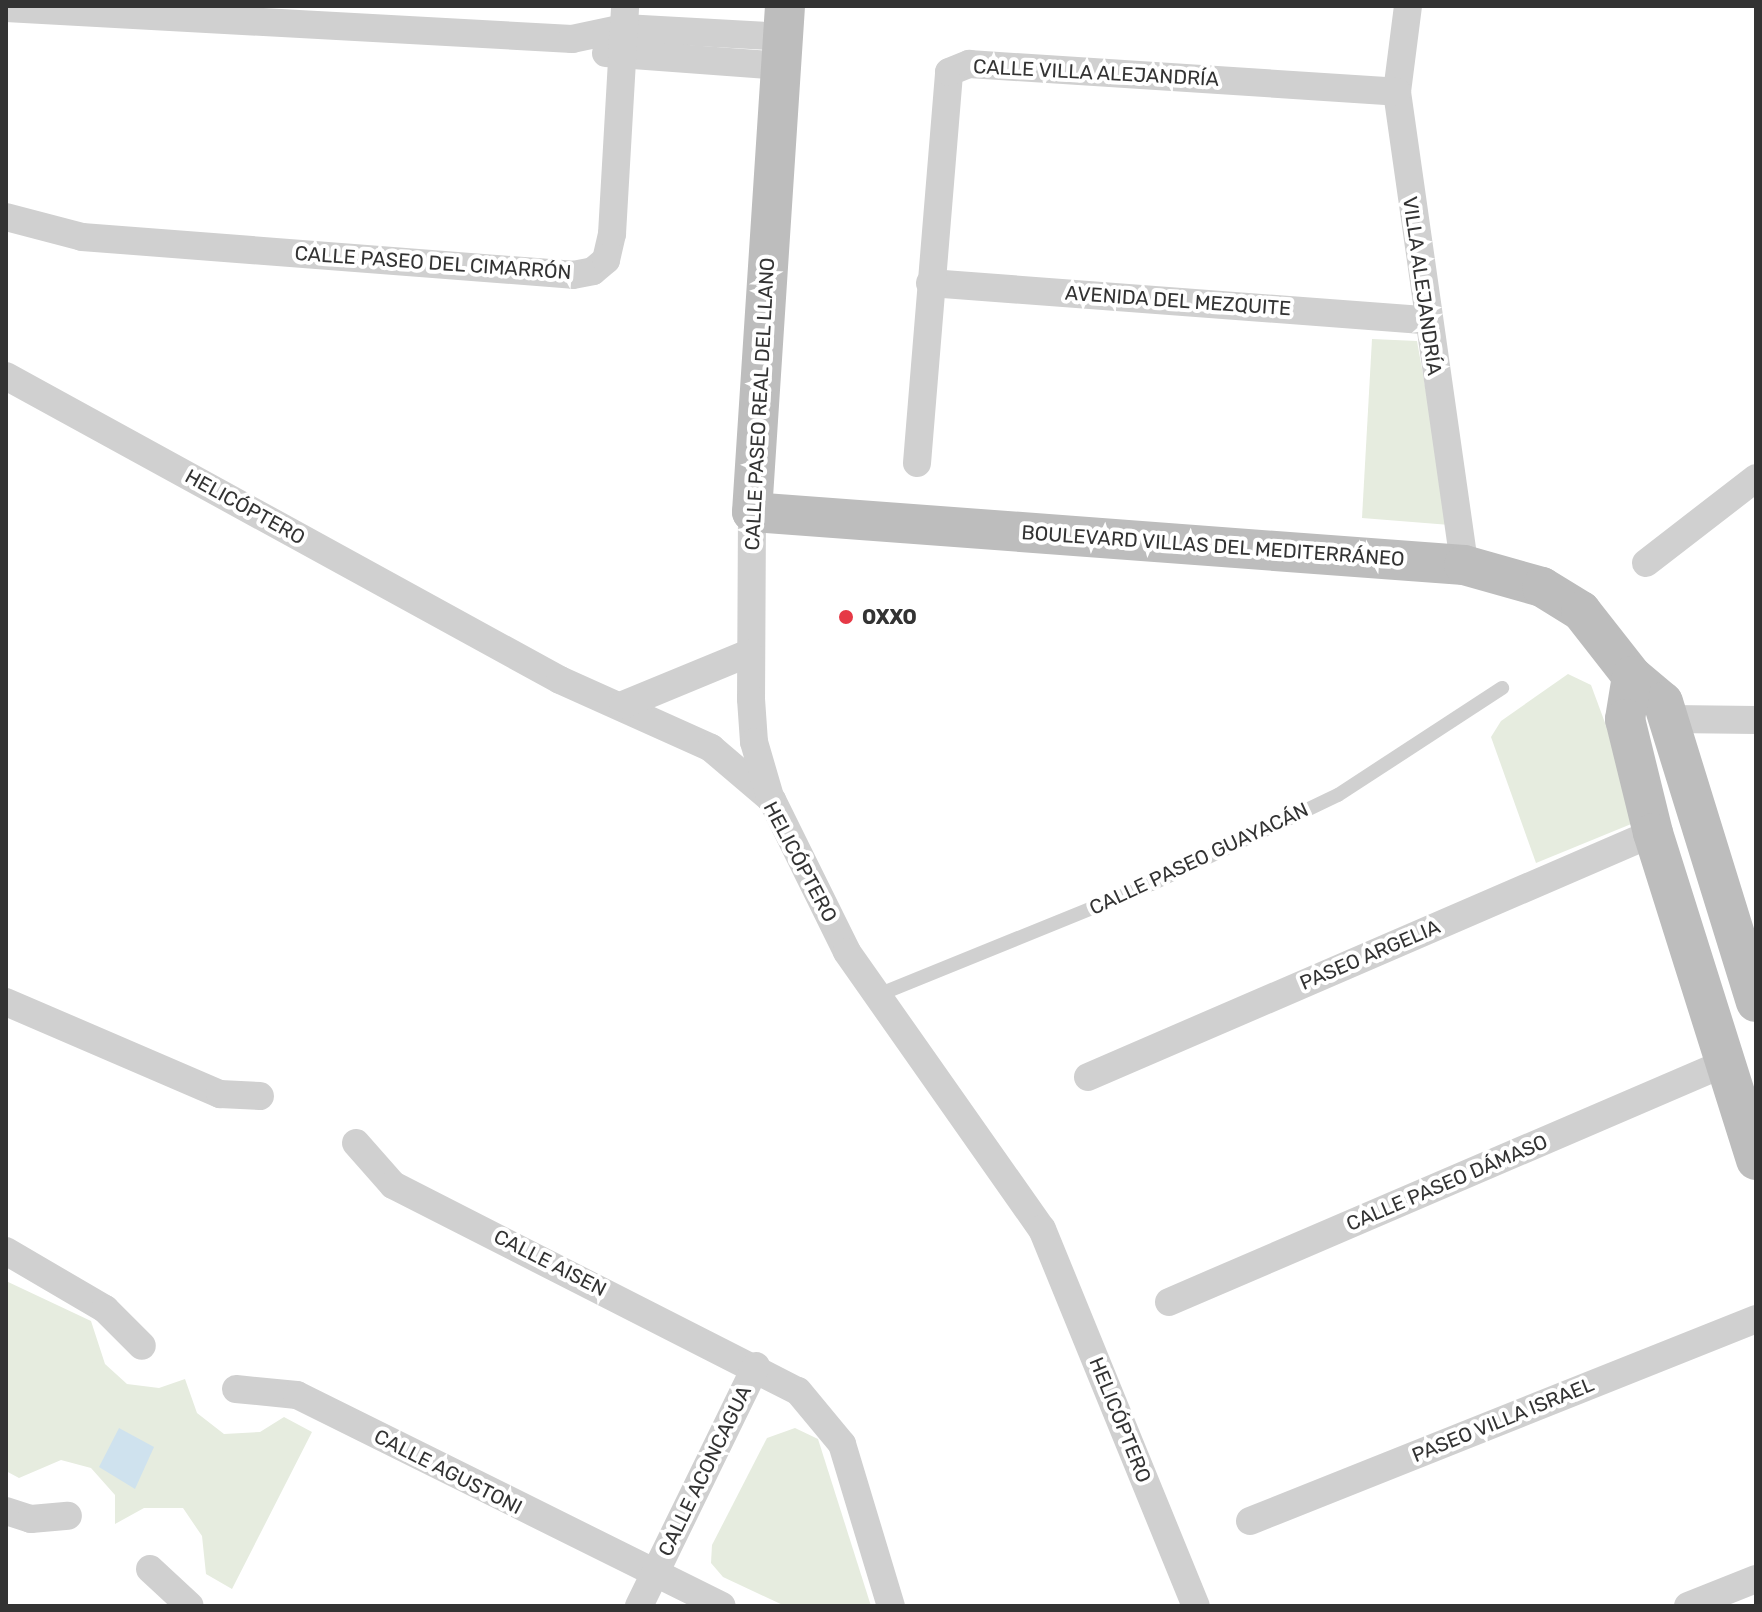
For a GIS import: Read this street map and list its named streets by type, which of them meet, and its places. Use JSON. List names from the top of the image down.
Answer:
{
  "streets": {
    "street": [
      "CALLE VILLA ALEJANDRÍA",
      "CALLE PASEO DEL CIMARRÓN",
      "VILLA ALEJANDRÍA",
      "AVENIDA DEL MEZQUITE",
      "CALLE PASEO REAL DEL LLANO",
      "HELICÓPTERO",
      "BOULEVARD VILLAS DEL MEDITERRÁNEO",
      "PASEO ARGELIA",
      "CALLE PASEO DÁMASO",
      "CALLE AISEN",
      "PASEO VILLA ISRAEL",
      "CALLE ACONCAGUA",
      "CALLE AGUSTONI"
    ],
    "lane": ["CALLE PASEO GUAYACÁN"]
  },
  "crossings": [
    ["CALLE VILLA ALEJANDRÍA", "VILLA ALEJANDRÍA"],
    ["CALLE VILLA ALEJANDRÍA", "AVENIDA DEL MEZQUITE"],
    ["VILLA ALEJANDRÍA", "AVENIDA DEL MEZQUITE"],
    ["VILLA ALEJANDRÍA", "BOULEVARD VILLAS DEL MEDITERRÁNEO"],
    ["CALLE PASEO REAL DEL LLANO", "HELICÓPTERO"],
    ["CALLE PASEO REAL DEL LLANO", "BOULEVARD VILLAS DEL MEDITERRÁNEO"],
    ["HELICÓPTERO", "CALLE PASEO GUAYACÁN"],
    ["CALLE AISEN", "CALLE ACONCAGUA"],
    ["CALLE ACONCAGUA", "CALLE AGUSTONI"]
  ],
  "places": ["OXXO"]
}
